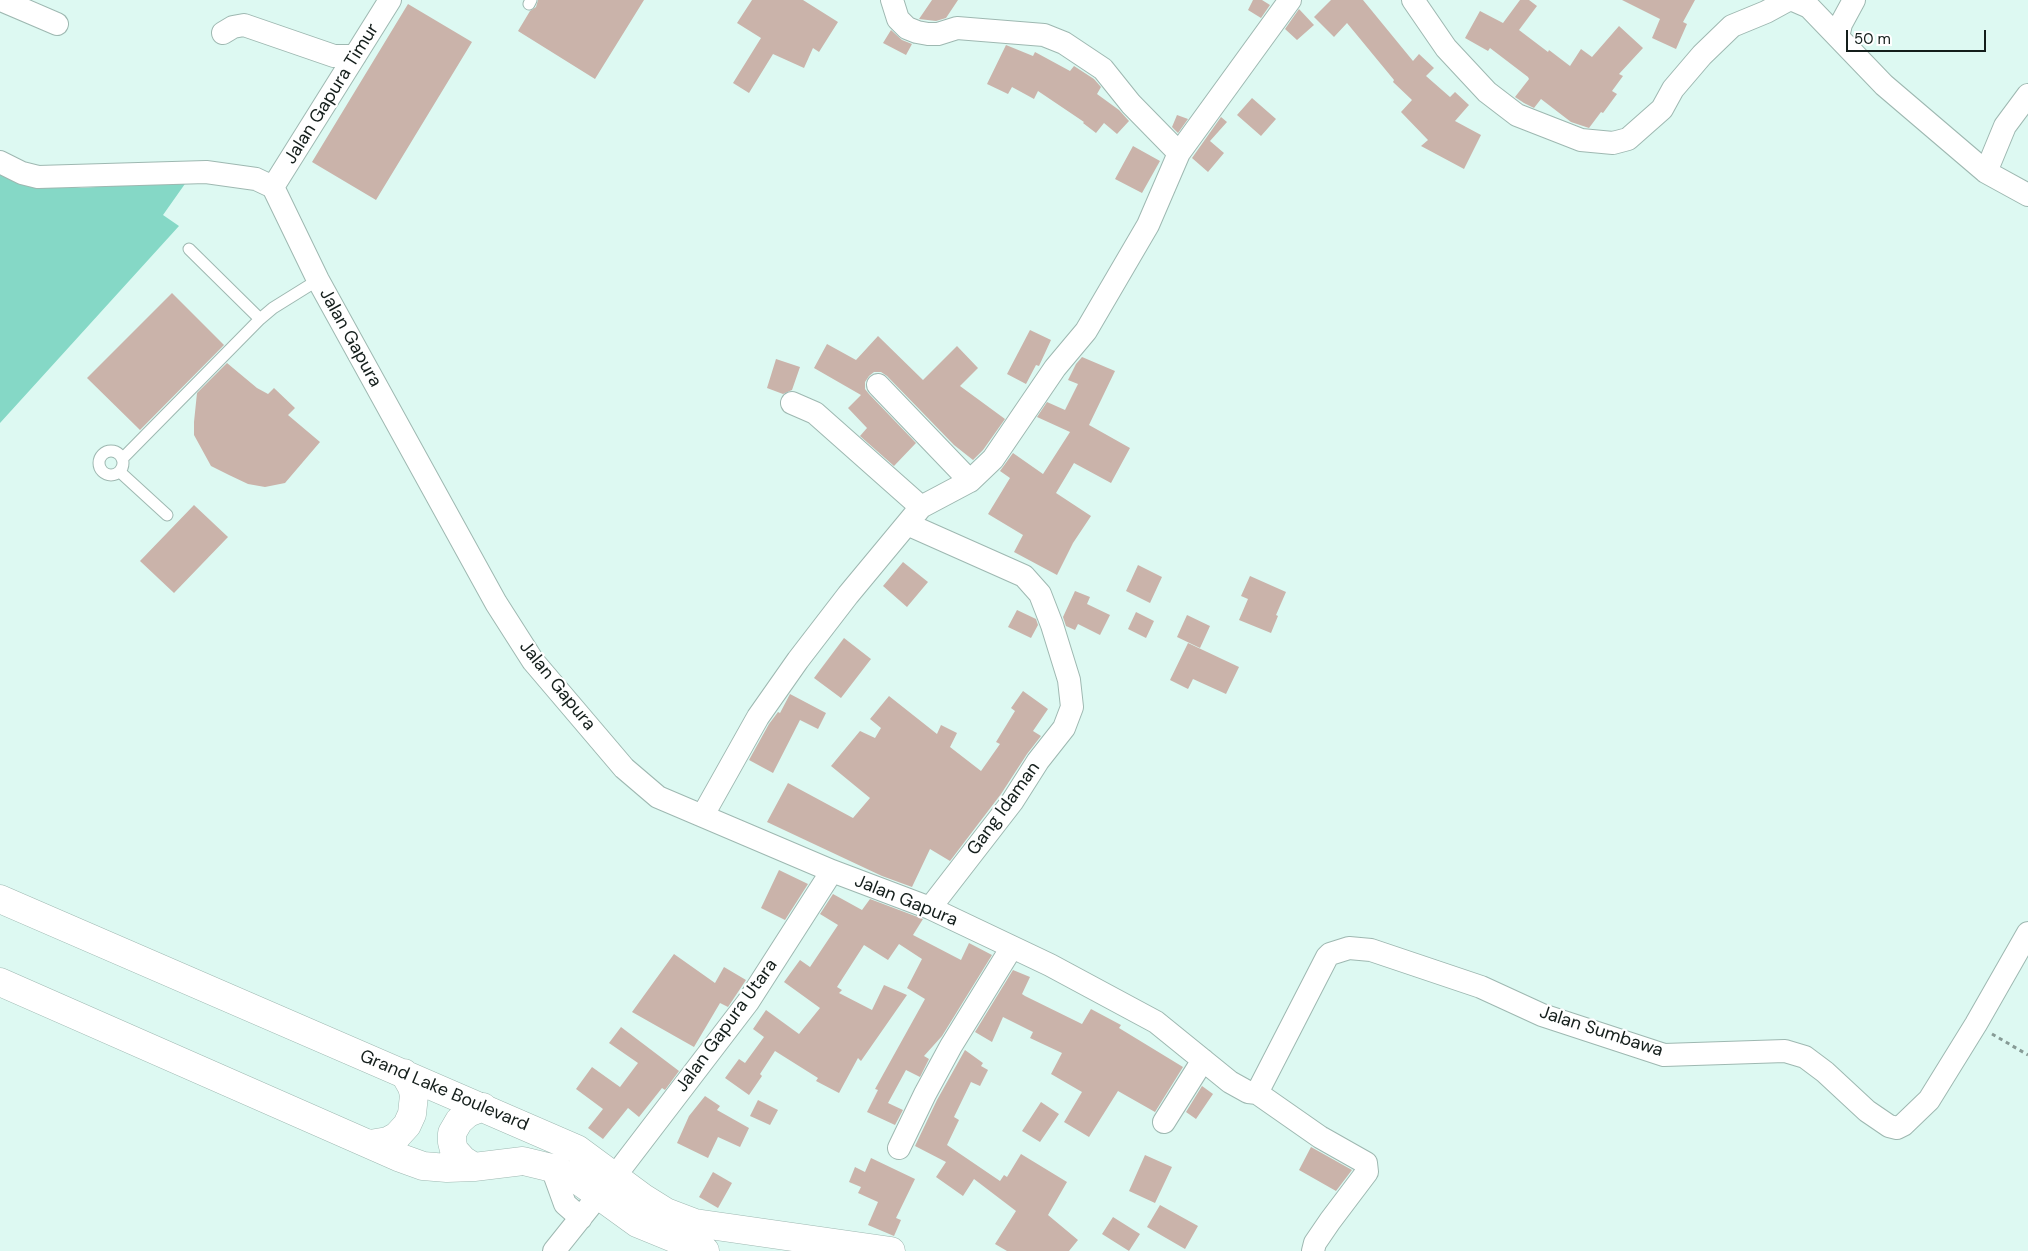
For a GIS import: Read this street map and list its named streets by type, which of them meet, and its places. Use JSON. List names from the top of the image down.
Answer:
{
  "streets": {
    "street": [
      "Jalan Gapura Timur",
      "Jalan Gapura",
      "Gang Idaman",
      "Jalan Gapura Utara",
      "Jalan Sumbawa",
      "Grand Lake Boulevard"
    ]
  },
  "crossings": [
    ["Jalan Gapura Timur", "Jalan Gapura"],
    ["Jalan Gapura", "Gang Idaman"],
    ["Jalan Gapura", "Jalan Gapura Utara"],
    ["Jalan Gapura", "Jalan Sumbawa"],
    ["Jalan Gapura Utara", "Grand Lake Boulevard"]
  ],
  "scale_bar": "50 m"
}
